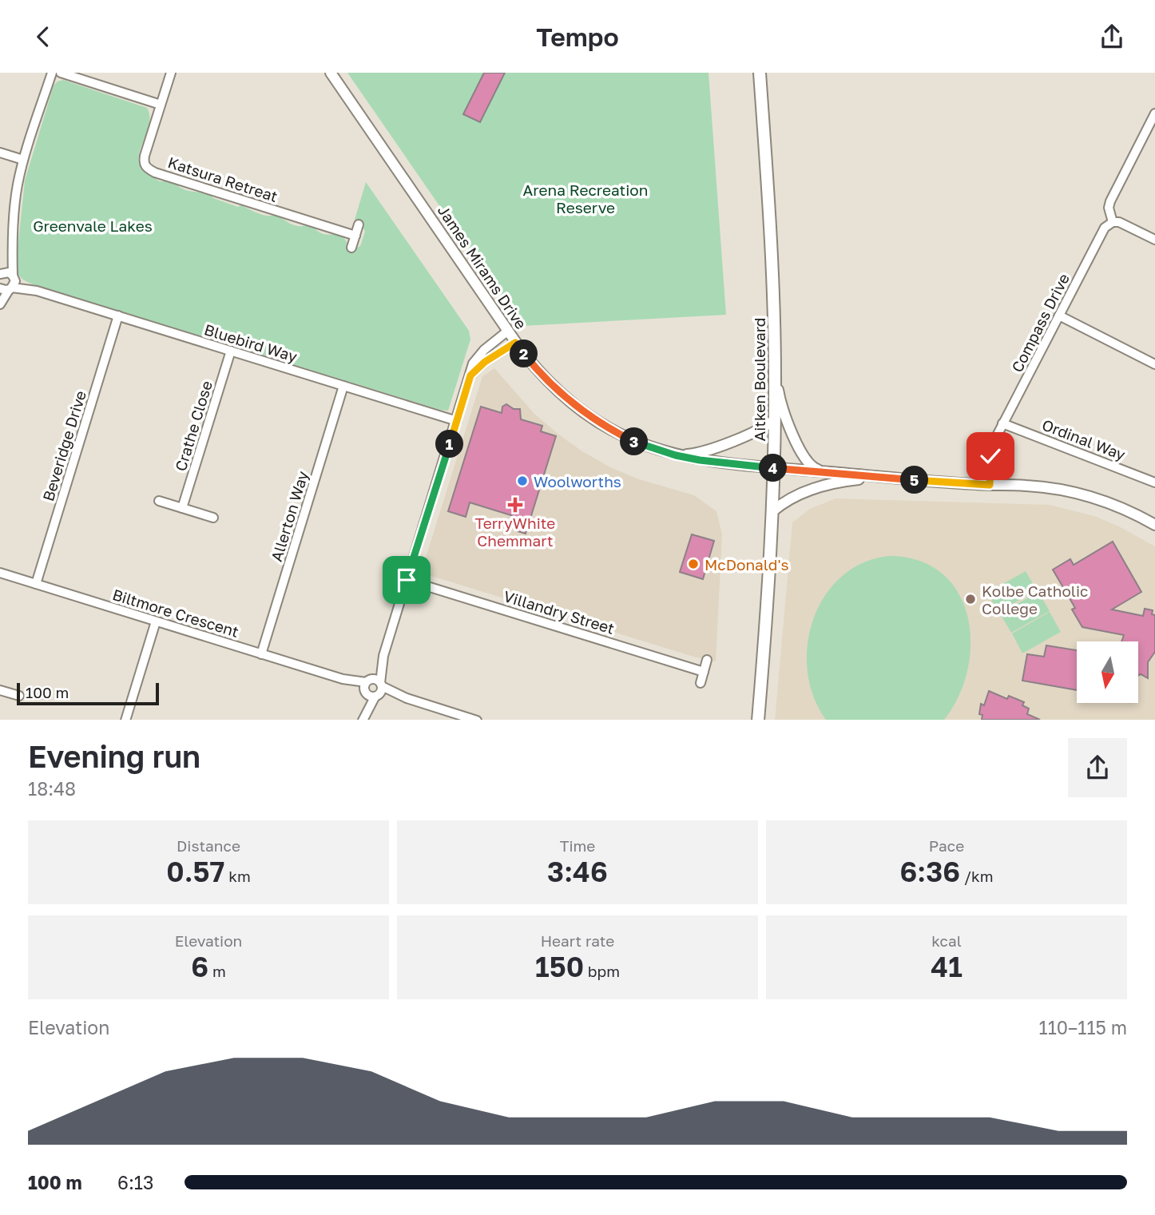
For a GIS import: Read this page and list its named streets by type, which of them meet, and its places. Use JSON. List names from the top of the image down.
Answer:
{
  "streets": {
    "main road": ["Aitken Boulevard"],
    "street": [
      "Katsura Retreat",
      "James Mirams Drive",
      "Compass Drive",
      "Bluebird Way",
      "Crathe Close",
      "Ordinal Way",
      "Beveridge Drive",
      "Allerton Way",
      "Villandry Street",
      "Biltmore Crescent"
    ]
  },
  "crossings": [
    ["James Mirams Drive", "Aitken Boulevard"],
    ["Compass Drive", "Ordinal Way"],
    ["Bluebird Way", "Crathe Close"],
    ["Bluebird Way", "Beveridge Drive"],
    ["Bluebird Way", "Allerton Way"],
    ["Beveridge Drive", "Biltmore Crescent"],
    ["Allerton Way", "Biltmore Crescent"]
  ],
  "parks": ["Arena Recreation Reserve", "Greenvale Lakes"],
  "places": {
    "other": ["Woolworths", "McDonald's", "Kolbe Catholic College"],
    "health": ["TerryWhite Chemmart"]
  },
  "scale_bar": "100 m",
  "north": "bottom",
  "page": {
    "header": "Tempo",
    "pins": [
      "2",
      "3",
      "1",
      "4",
      "5"
    ],
    "scale": "100 m",
    "heading": ["Evening run", "18:48"],
    "stats": [
      ["Distance", "0.57 km"],
      ["Time", "3:46"],
      ["Pace", "6:36 /km"],
      ["Elevation", "6 m"],
      ["Heart rate", "150 bpm"],
      ["kcal", "41"]
    ],
    "chart": ["Elevation", "110–115 m"],
    "list": [
      {
        "name": "100 m",
        "note": "6:13"
      }
    ]
  }
}
